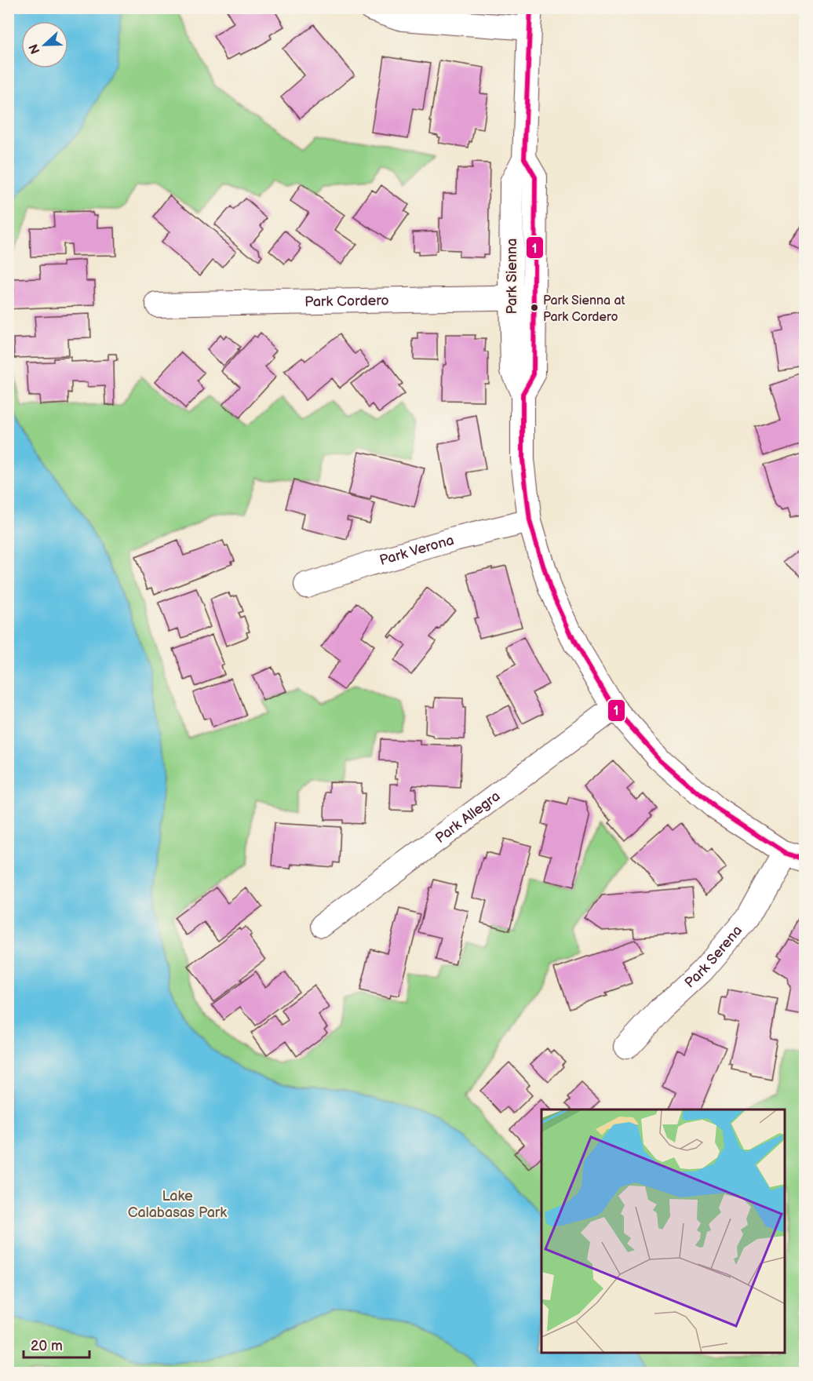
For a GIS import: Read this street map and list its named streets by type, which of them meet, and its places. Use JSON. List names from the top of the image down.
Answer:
{
  "streets": {
    "street": [
      "Park Sienna",
      "Park Cordero",
      "Park Verona",
      "Park Allegra",
      "Park Serena"
    ]
  },
  "crossings": [
    ["Park Sienna", "Park Cordero"],
    ["Park Sienna", "Park Verona"],
    ["Park Sienna", "Park Allegra"],
    ["Park Sienna", "Park Serena"]
  ],
  "parks": ["Lake Calabasas Park"],
  "places": ["Park Sienna at Park Cordero"],
  "lines": ["transit line 1"],
  "scale_bar": "20 m",
  "north": "left"
}
